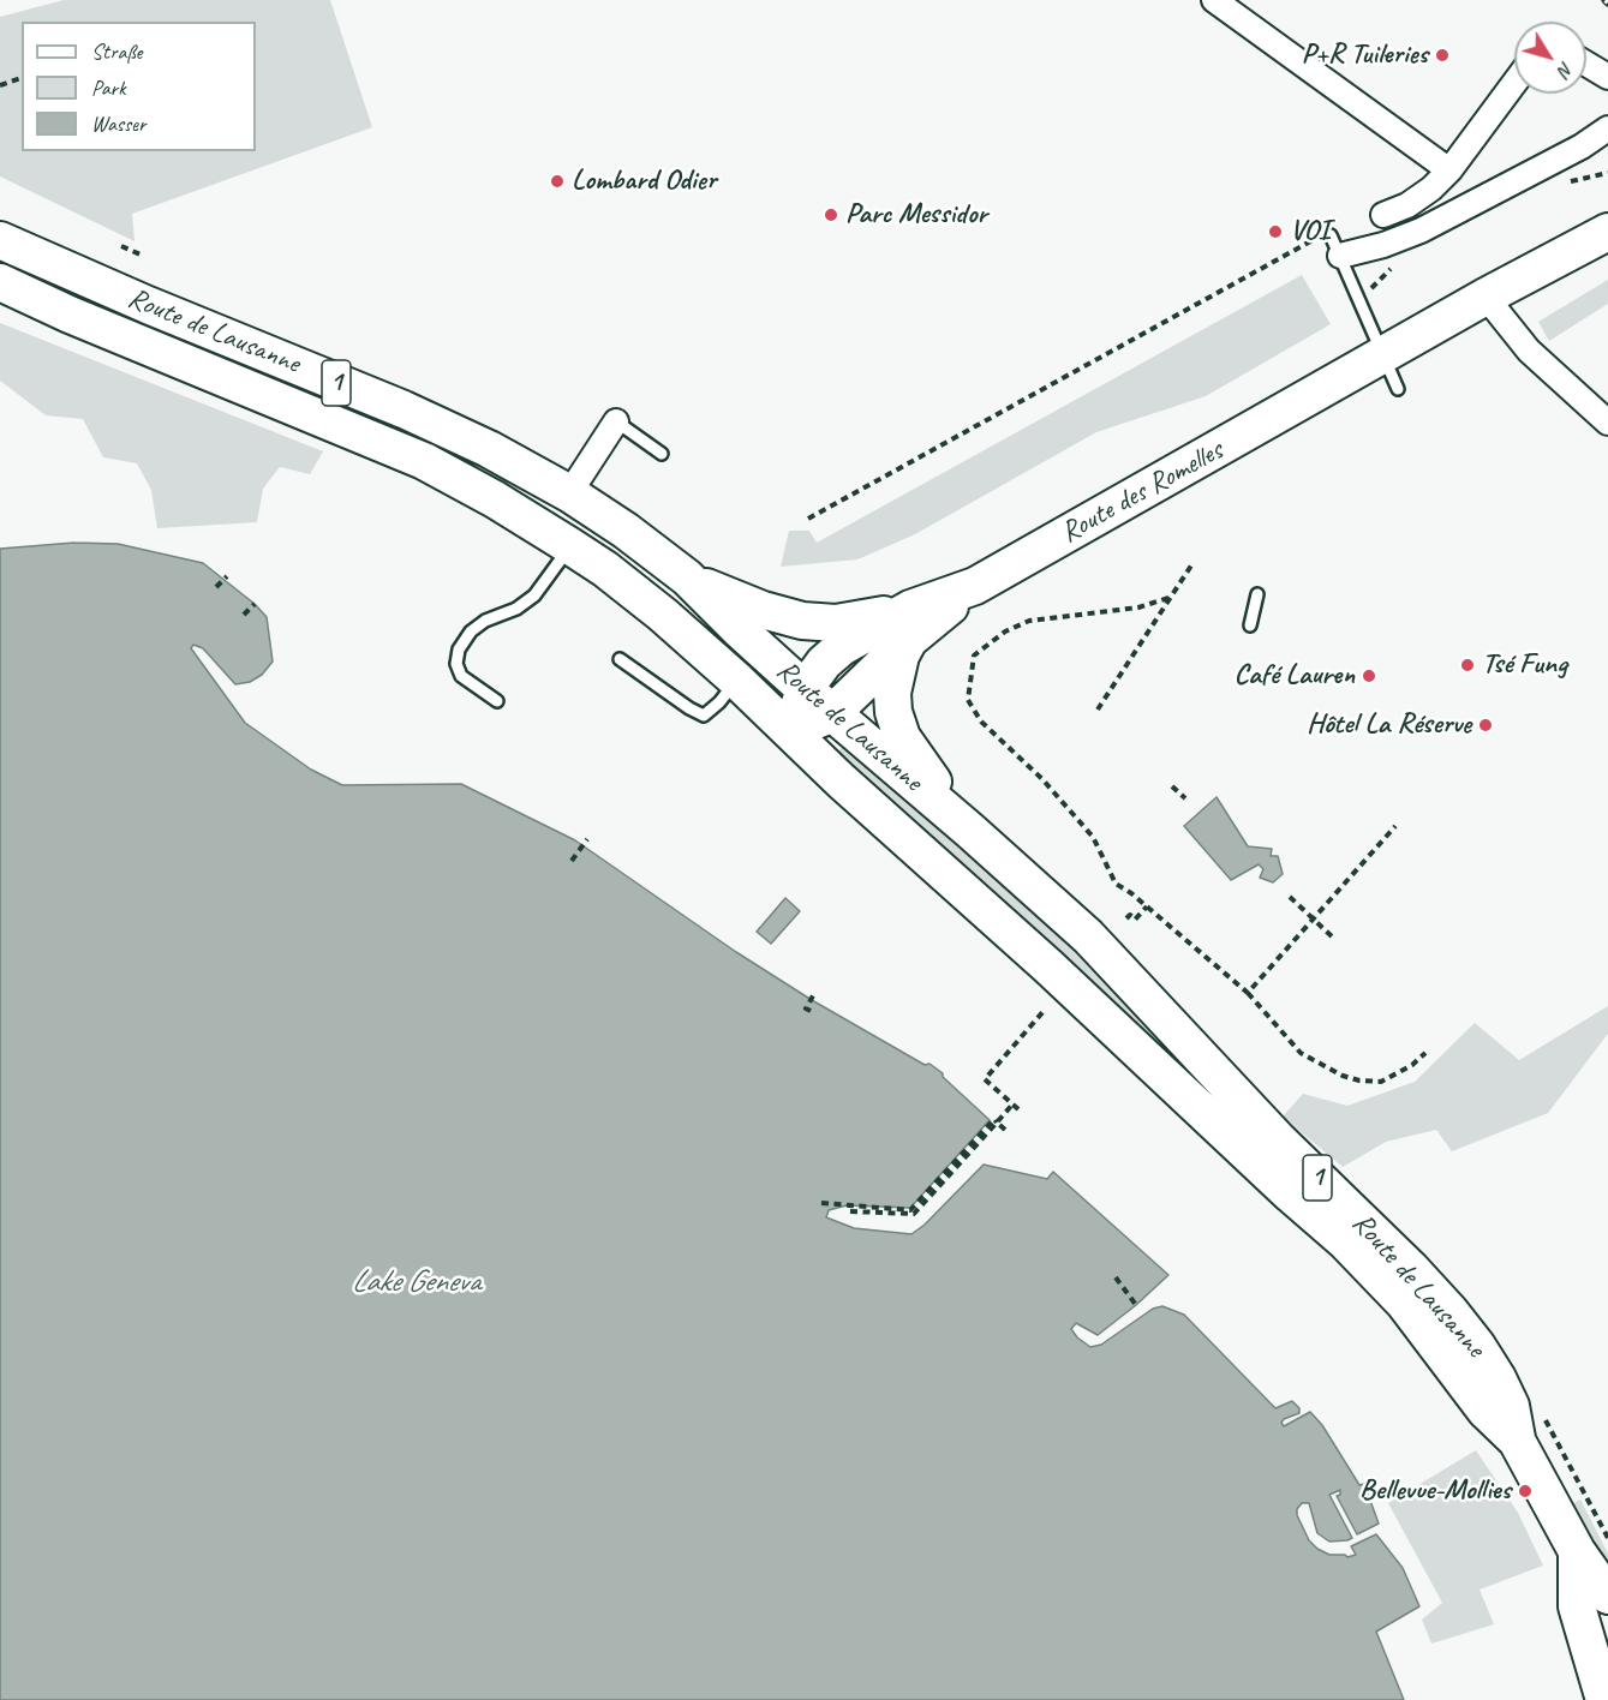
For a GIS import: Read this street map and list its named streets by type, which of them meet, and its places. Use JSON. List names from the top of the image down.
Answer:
{
  "streets": {
    "main road": ["Route de Lausanne", "1", "Route des Romelles"]
  },
  "water": ["Lake Geneva"],
  "places": [
    "P+R Tuileries",
    "Lombard Odier",
    "Parc Messidor",
    "VOI",
    "Tsé Fung",
    "Café Lauren",
    "Hôtel La Réserve",
    "Bellevue-Mollies"
  ],
  "legend": ["Straße", "Park", "Wasser"],
  "north": "bottom right"
}
